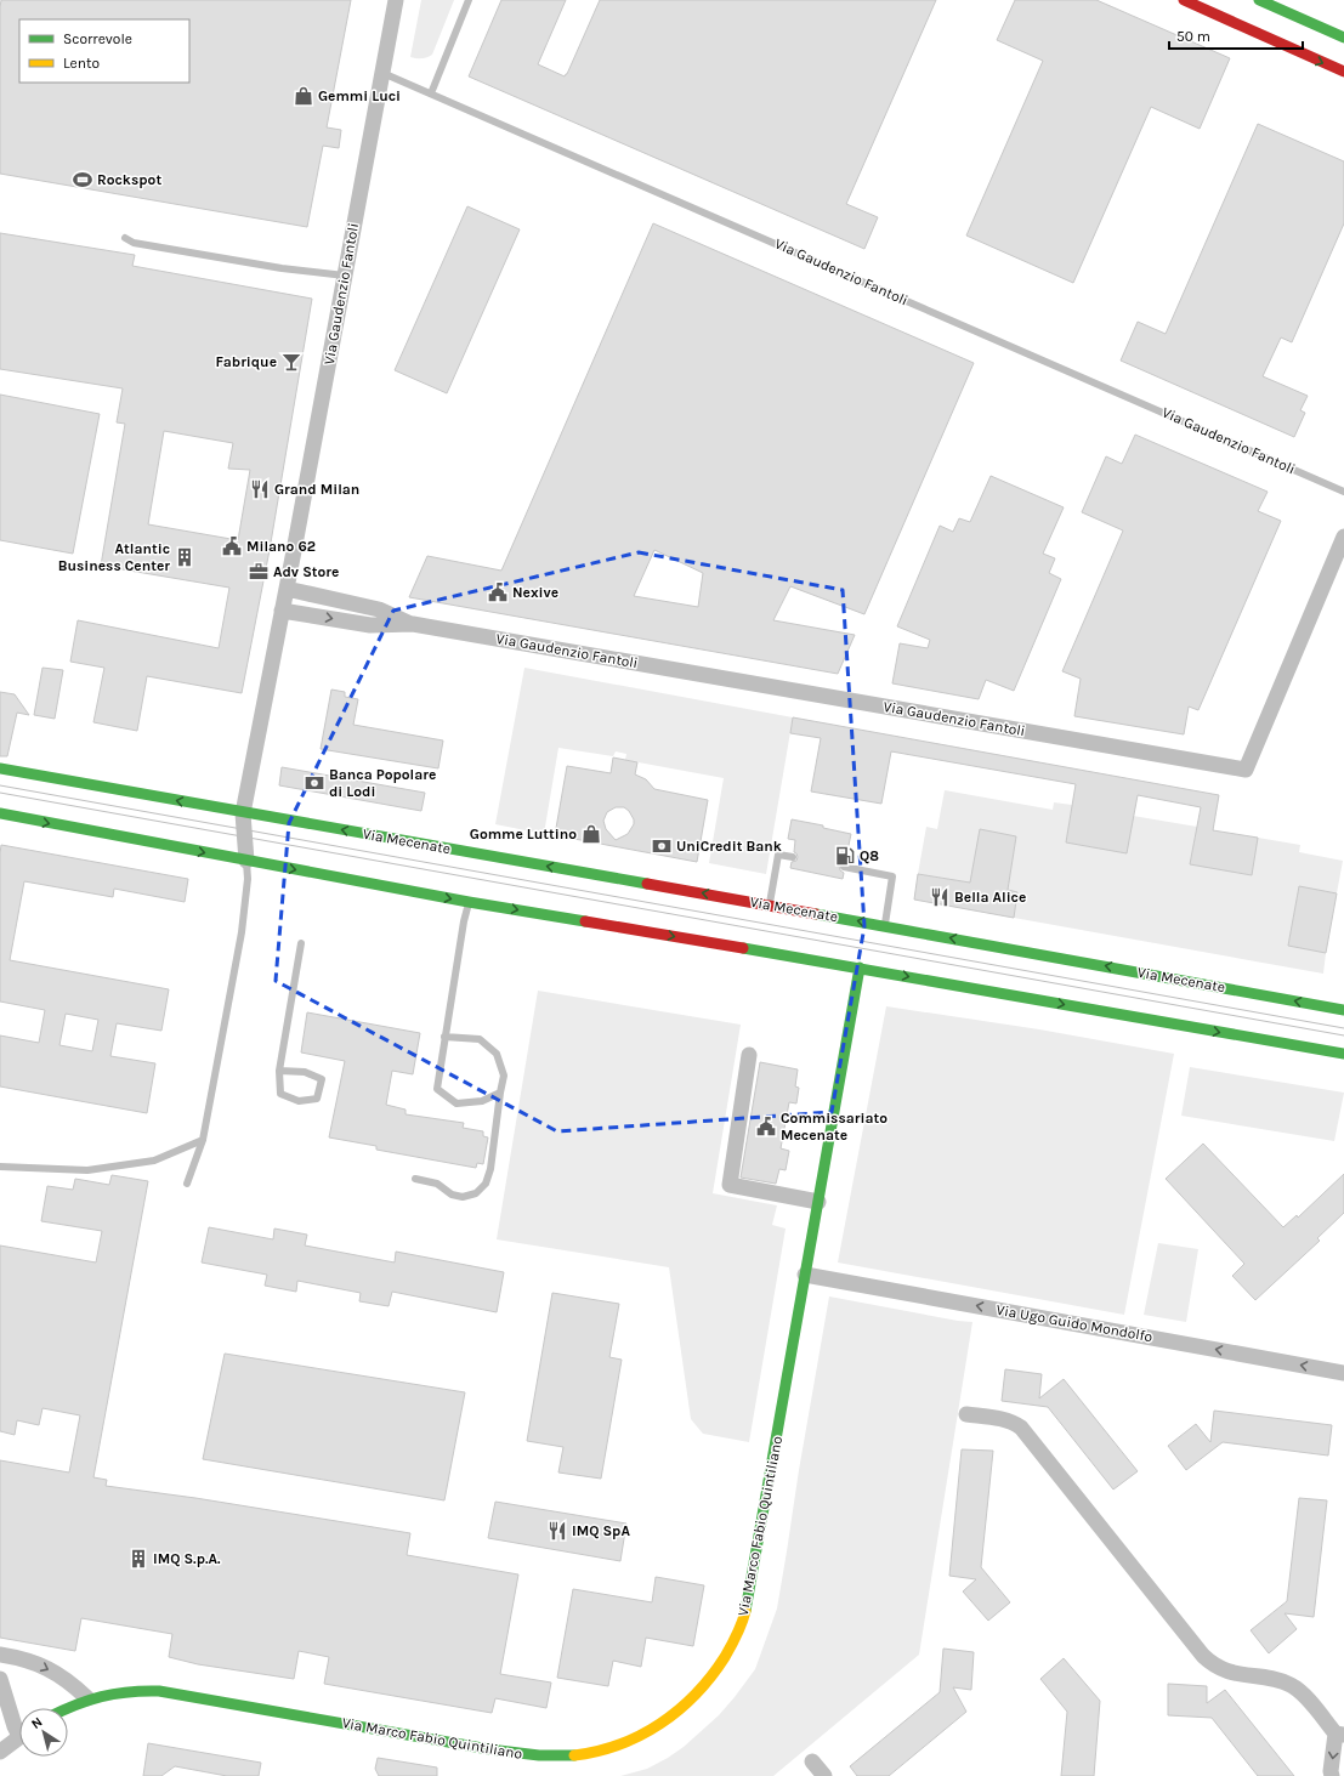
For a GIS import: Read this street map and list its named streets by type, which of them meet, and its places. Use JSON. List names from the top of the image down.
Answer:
{
  "streets": {
    "main road": ["Via Mecenate", "Via Marco Fabio Quintiliano"],
    "street": ["Via Gaudenzio Fantoli", "Via Ugo Guido Mondolfo"]
  },
  "crossings": [
    ["Via Gaudenzio Fantoli", "Via Mecenate"],
    ["Via Ugo Guido Mondolfo", "Via Marco Fabio Quintiliano"]
  ],
  "one_way": ["Via Ugo Guido Mondolfo"],
  "places": {
    "shop": ["Gemmi Luci", "Gomme Luttino"],
    "sports": ["Rockspot"],
    "bar": ["Fabrique"],
    "restaurant": ["Grand Milan", "Bella Alice", "IMQ SpA"],
    "public building": ["Milano 62", "Nexive", "Commissariato Mecenate"],
    "building": ["Atlantic Business Center", "IMQ S.p.A."],
    "office": ["Adv Store"],
    "bank": ["Banca Popolare di Lodi", "UniCredit Bank"],
    "fuel station": ["Q8"]
  },
  "legend": ["Scorrevole", "Lento"],
  "scale_bar": "50 m",
  "north": "top left"
}
